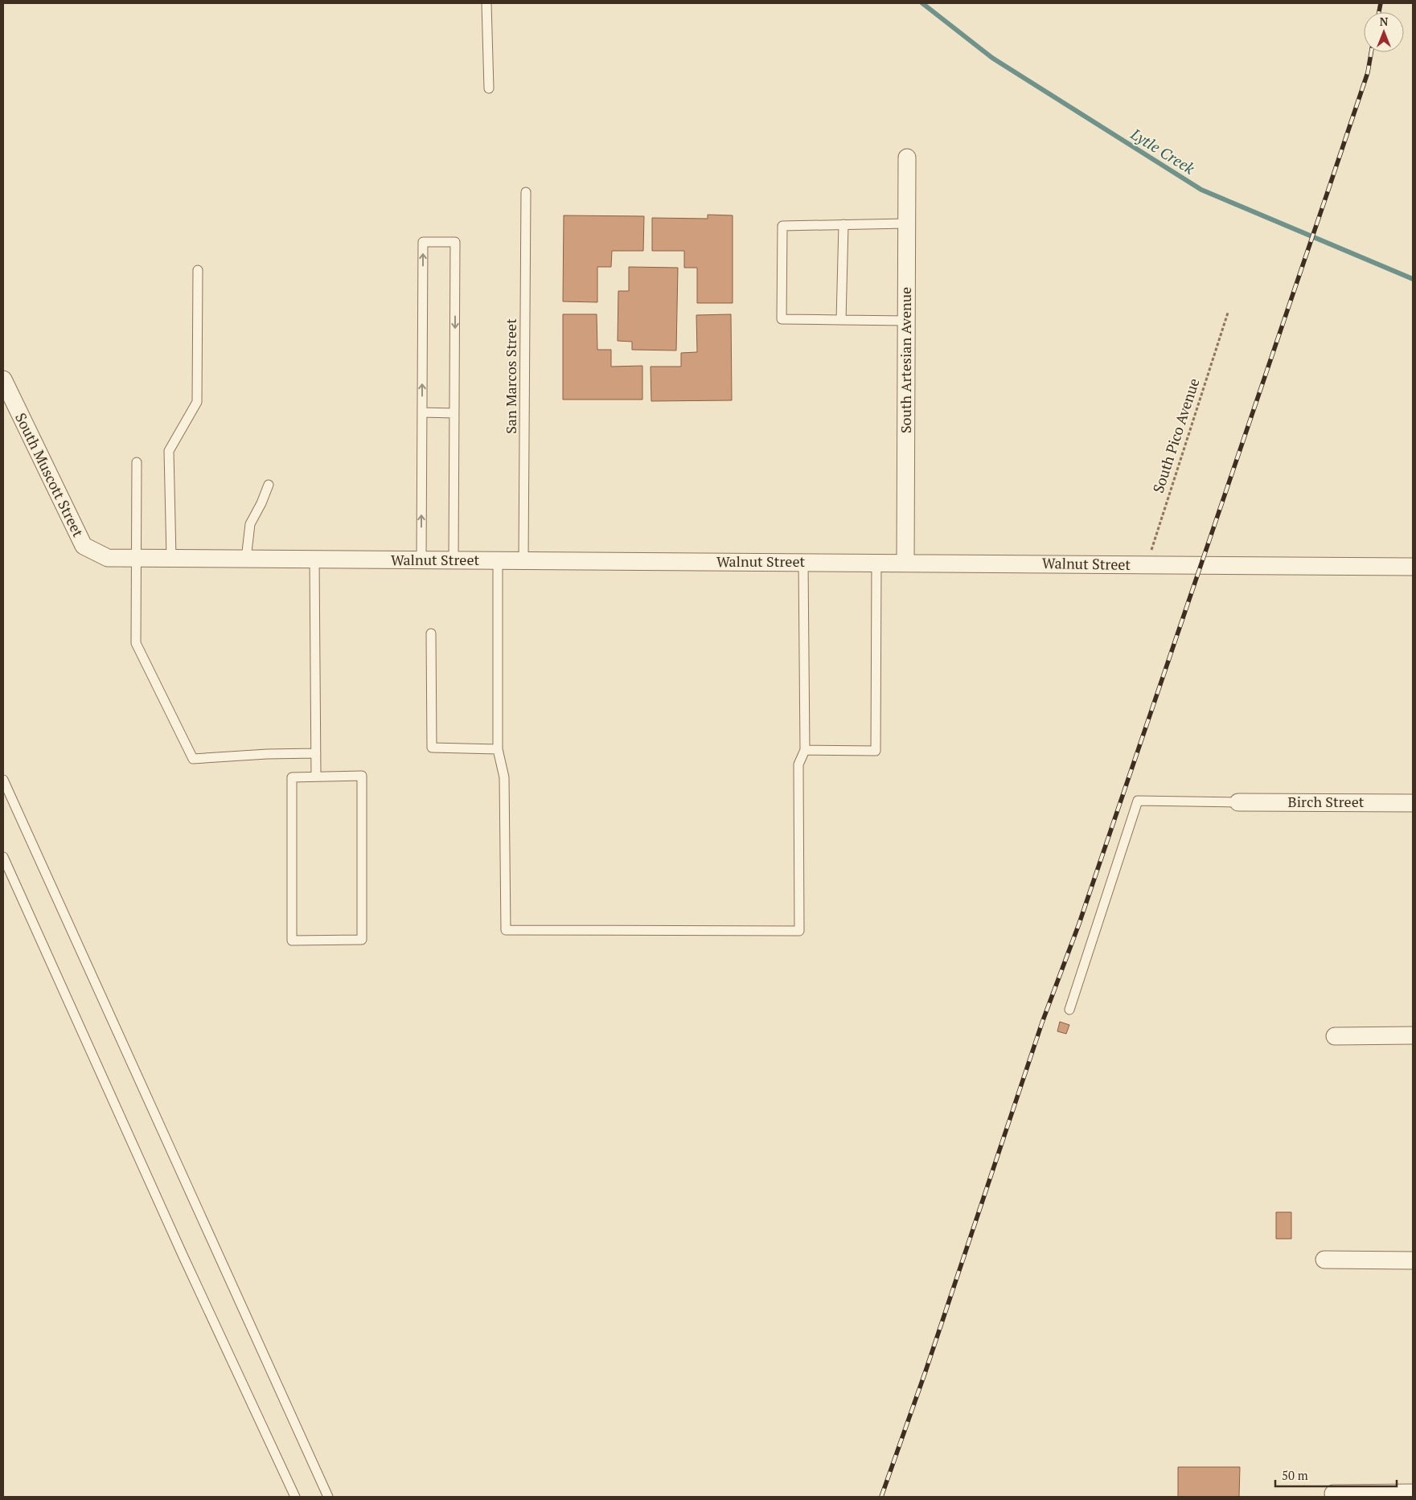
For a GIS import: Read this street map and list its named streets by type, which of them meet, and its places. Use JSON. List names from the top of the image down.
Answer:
{
  "streets": {
    "street": [
      "South Artesian Avenue",
      "South Muscott Street",
      "Walnut Street",
      "Birch Street"
    ],
    "lane": ["San Marcos Street"],
    "path": ["South Pico Avenue"]
  },
  "crossings": [
    ["South Artesian Avenue", "Walnut Street"],
    ["San Marcos Street", "Walnut Street"],
    ["South Pico Avenue", "Walnut Street"],
    ["South Muscott Street", "Walnut Street"]
  ],
  "water": ["Lytle Creek"],
  "scale_bar": "50 m",
  "north": "top"
}
